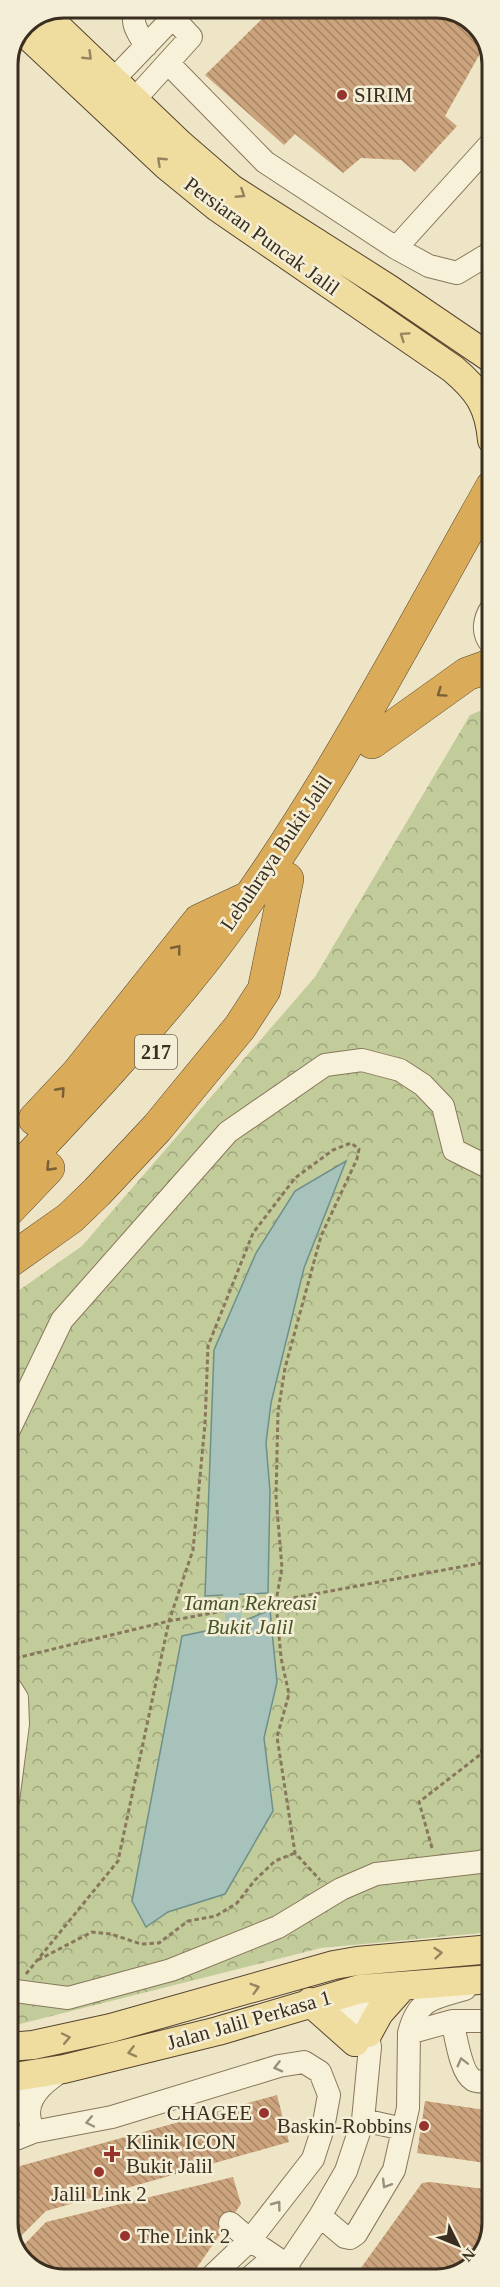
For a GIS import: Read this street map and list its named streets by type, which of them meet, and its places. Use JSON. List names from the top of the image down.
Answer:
{
  "streets": {
    "highway": ["Lebuhraya Bukit Jalil", "217"],
    "main road": ["Persiaran Puncak Jalil", "Jalan Jalil Perkasa 1"]
  },
  "parks": ["Taman Rekreasi Bukit Jalil"],
  "places": {
    "other": [
      "SIRIM",
      "CHAGEE",
      "Baskin-Robbins",
      "Jalil Link 2",
      "The Link 2"
    ],
    "health": ["Klinik ICON Bukit Jalil"]
  },
  "north": "bottom right"
}
